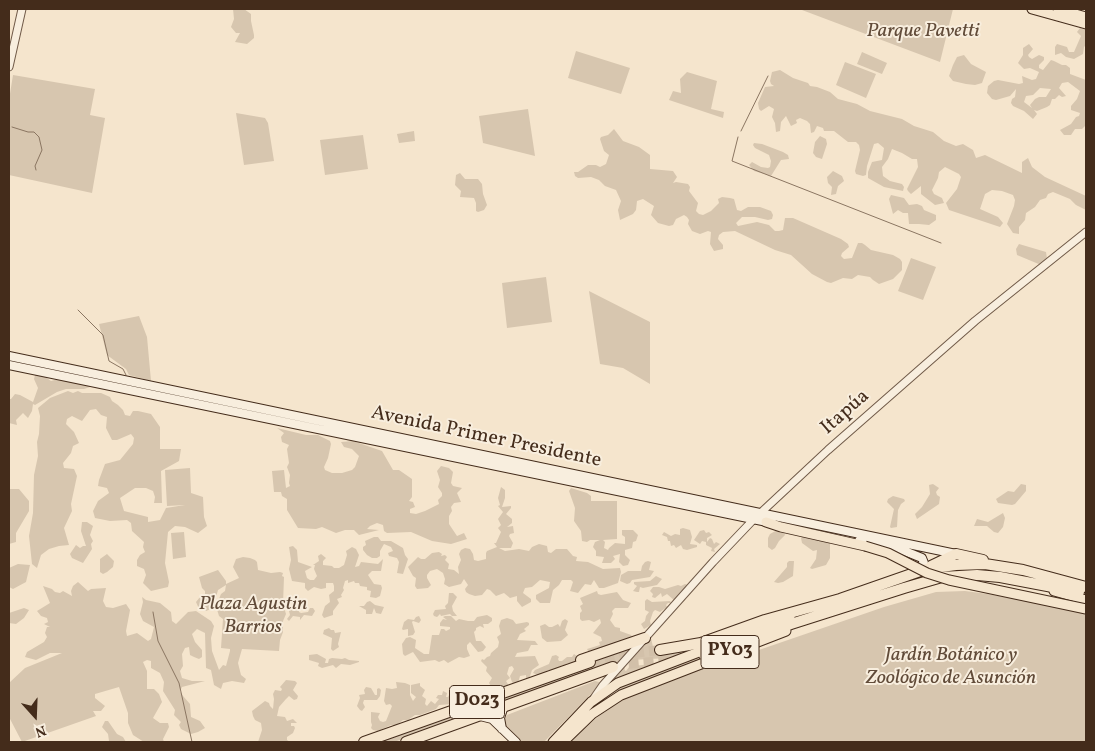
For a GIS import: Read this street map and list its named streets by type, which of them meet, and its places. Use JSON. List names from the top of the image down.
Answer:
{
  "streets": {
    "highway": ["PY03", "D023"],
    "main road": ["Avenida Primer Presidente"],
    "street": ["Itapúa"]
  },
  "crossings": [
    ["Itapúa", "Avenida Primer Presidente"],
    ["Itapúa", "PY03"],
    ["Avenida Primer Presidente", "PY03"]
  ],
  "parks": ["Parque Pavetti", "Plaza Agustin Barrios", "Jardín Botánico y Zoológico de Asunción"],
  "north": "bottom"
}
